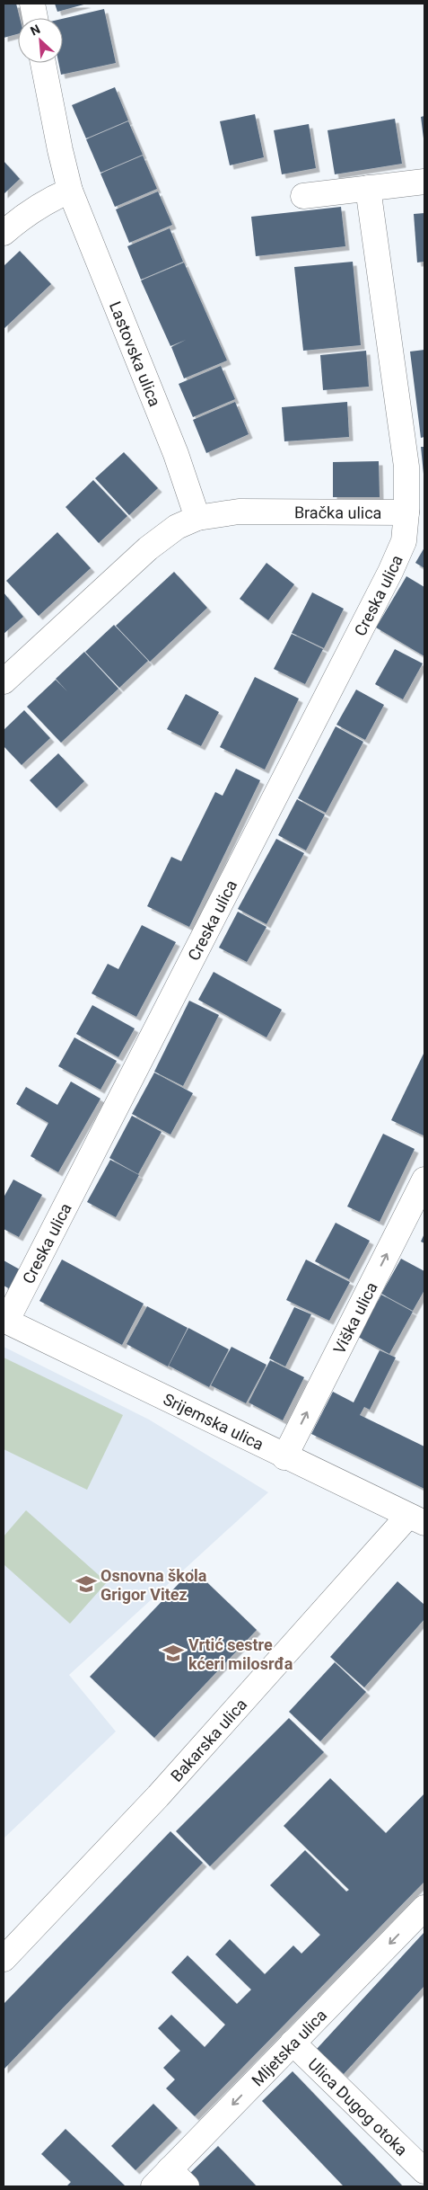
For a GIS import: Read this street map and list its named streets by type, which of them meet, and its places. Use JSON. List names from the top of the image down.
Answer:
{
  "streets": {
    "street": [
      "Lastovska ulica",
      "Bračka ulica",
      "Creska ulica",
      "Viška ulica",
      "Srijemska ulica",
      "Bakarska ulica",
      "Mljetska ulica",
      "Ulica Dugog otoka"
    ]
  },
  "crossings": [
    ["Lastovska ulica", "Bračka ulica"],
    ["Bračka ulica", "Creska ulica"],
    ["Creska ulica", "Srijemska ulica"],
    ["Viška ulica", "Srijemska ulica"],
    ["Srijemska ulica", "Bakarska ulica"],
    ["Mljetska ulica", "Ulica Dugog otoka"]
  ],
  "one_way": ["Viška ulica", "Mljetska ulica"],
  "places": {
    "school or university": ["Osnovna škola Grigor Vitez", "Vrtić sestre kćeri milosrđa"]
  },
  "north": "top left"
}
